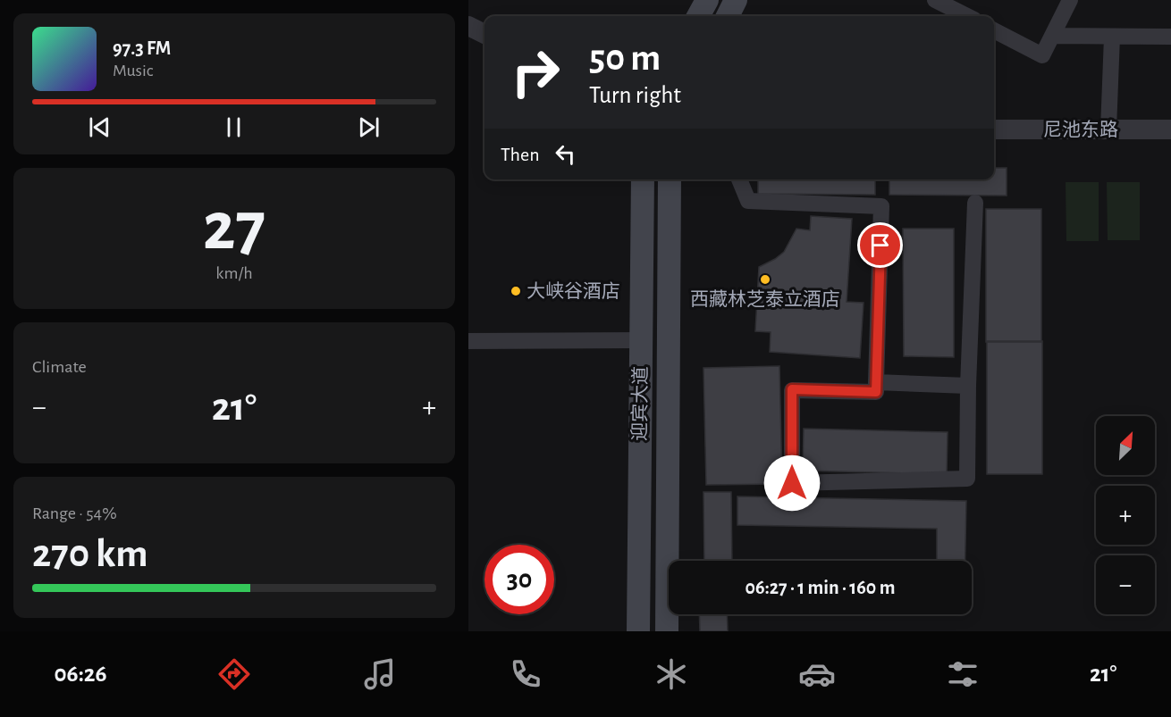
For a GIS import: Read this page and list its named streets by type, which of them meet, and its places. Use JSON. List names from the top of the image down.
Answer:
{
  "streets": {
    "main road": ["迎宾大道"],
    "street": ["尼池东路"]
  },
  "places": ["西藏林芝泰立酒店", "大峡谷酒店"],
  "north": "top right",
  "page": {
    "turn": ["50 m", "Turn right"],
    "song": ["97.3 FM", "Music"],
    "then": "Then",
    "tile": [
      ["27", "km/h"],
      "Climate",
      ["Range · 54%", "270 km"]
    ],
    "heat": ["−", "21°", "+"],
    "map_buttons": ["+", "−"],
    "limit": "30",
    "trip": "06:27 · 1 min · 160 m",
    "tabs": ["06:26", "21°"]
  }
}
